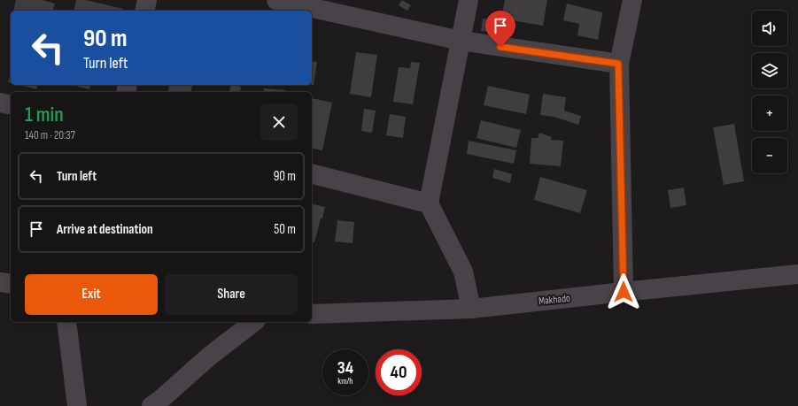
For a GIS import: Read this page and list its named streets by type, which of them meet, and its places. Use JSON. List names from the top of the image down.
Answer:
{
  "streets": {
    "street": ["Makhado"]
  },
  "page": {
    "map_buttons": ["+", "−"],
    "turn": ["90 m", "Turn left"],
    "heading": ["1 min", "140 m · 20:37"],
    "list": [
      {
        "name": "Turn left",
        "value": "90 m"
      },
      {
        "name": "Arrive at destination",
        "value": "50 m"
      }
    ],
    "buttons": ["Exit", "Share"],
    "speed": "34 km/h",
    "limit": "40"
  }
}
